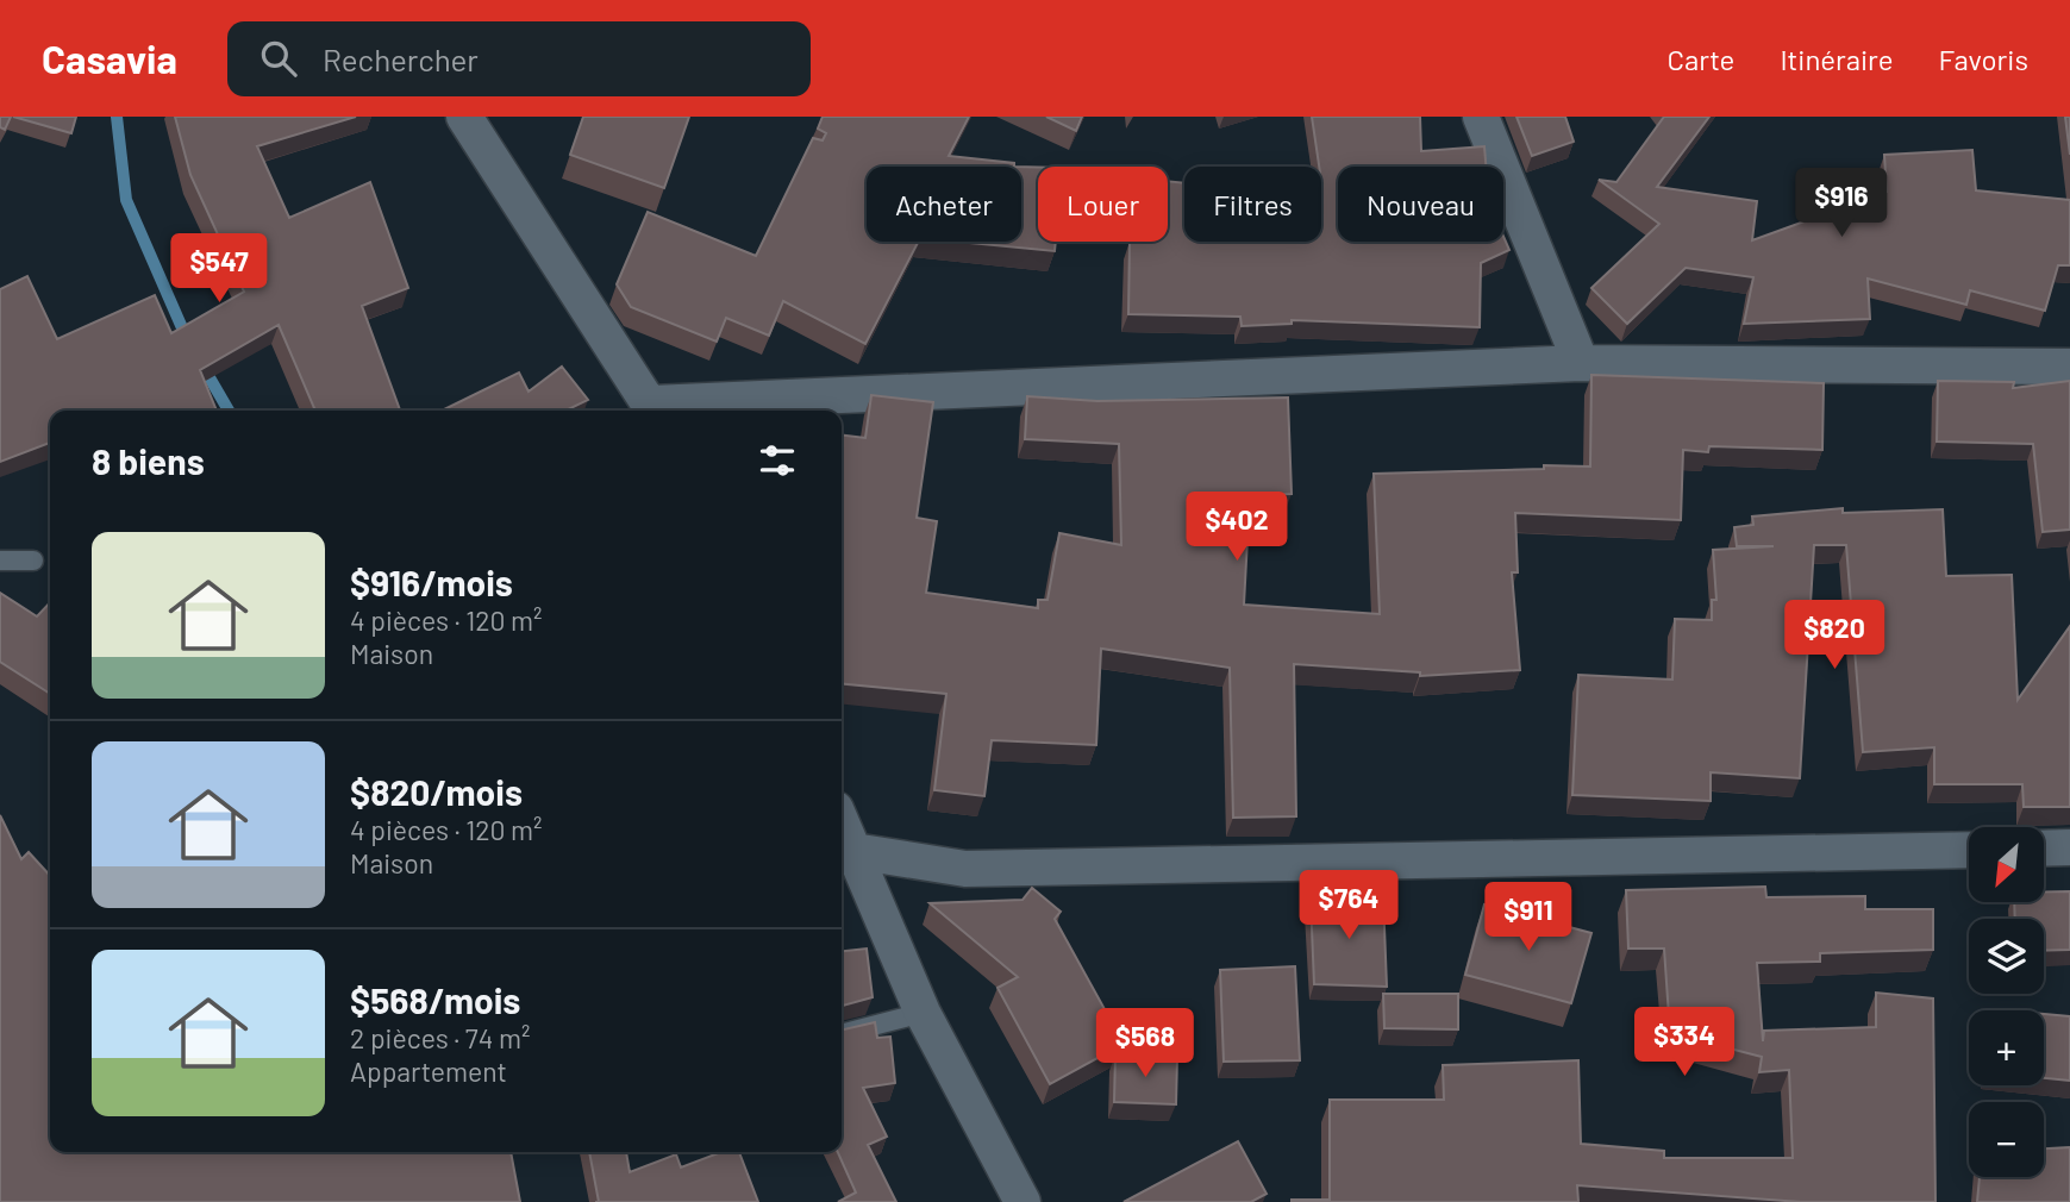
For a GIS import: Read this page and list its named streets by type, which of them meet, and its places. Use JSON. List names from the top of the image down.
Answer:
{
  "north": "bottom left",
  "page": {
    "header": "Casavia",
    "search": "Rechercher",
    "nav": ["Carte", "Itinéraire", "Favoris"],
    "chip": [
      "Acheter",
      "Louer",
      "Filtres",
      "Nouveau"
    ],
    "price": [
      "$916",
      "$547",
      "$402",
      "$820",
      "$764",
      "$911",
      "$334",
      "$568"
    ],
    "heading": "8 biens",
    "list": [
      {
        "name": "$916/mois",
        "note": "4 pièces · 120 m² · Maison"
      },
      {
        "name": "$820/mois",
        "note": "4 pièces · 120 m² · Maison"
      },
      {
        "name": "$568/mois",
        "note": "2 pièces · 74 m² · Appartement"
      }
    ],
    "map_buttons": ["+", "−"]
  }
}
